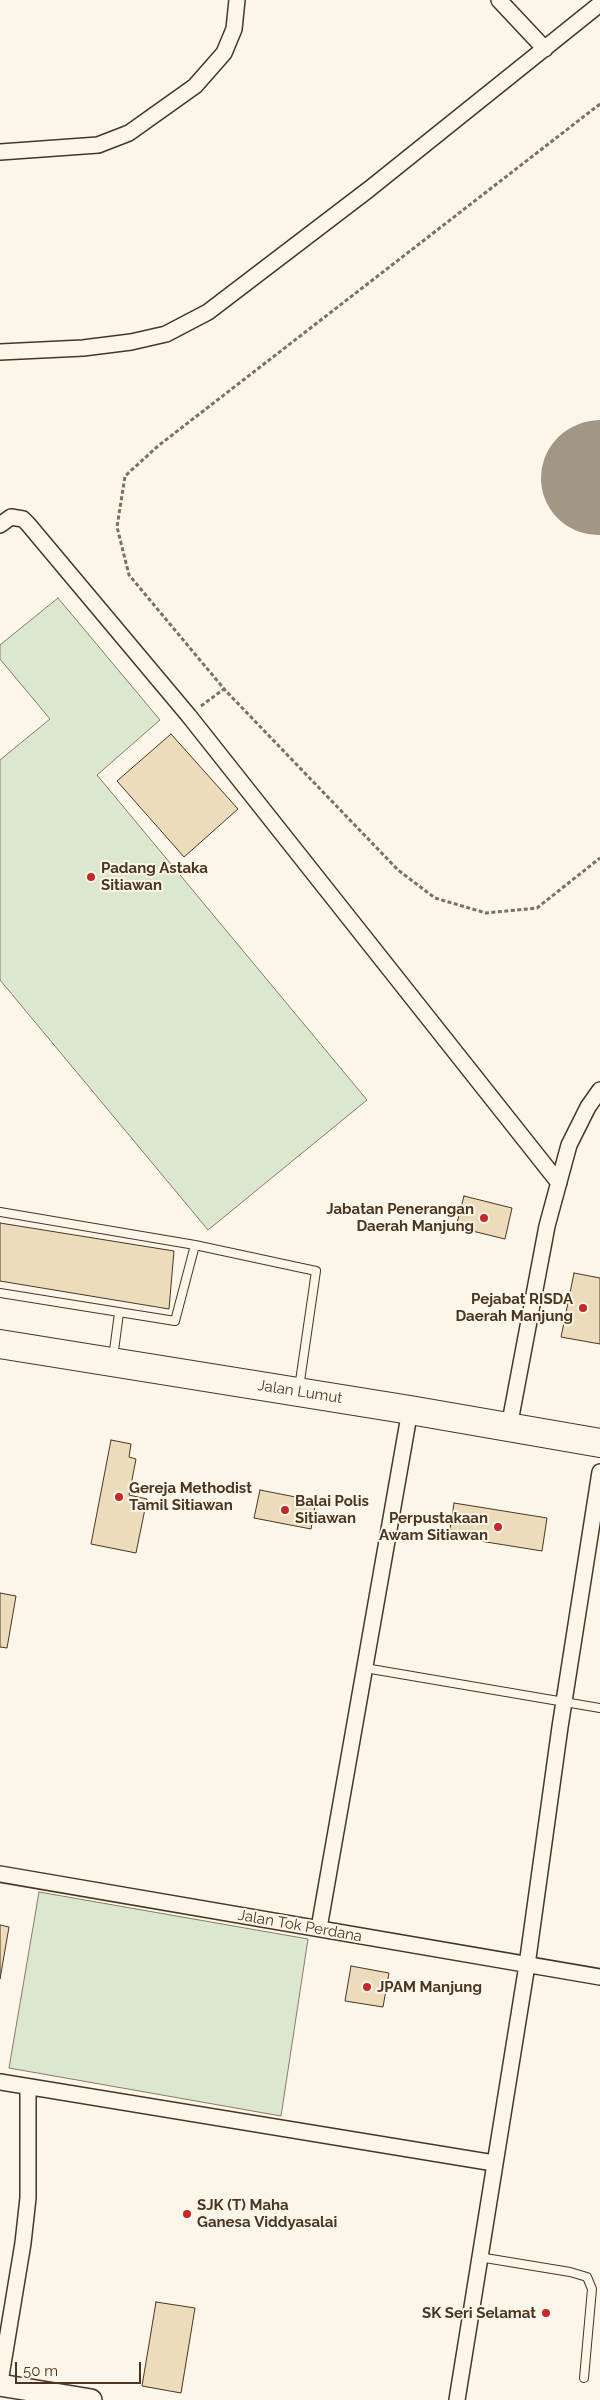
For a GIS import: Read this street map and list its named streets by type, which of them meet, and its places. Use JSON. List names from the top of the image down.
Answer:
{
  "streets": {
    "highway": ["Jalan Lumut"],
    "street": ["Jalan Tok Perdana"]
  },
  "places": [
    "Padang Astaka Sitiawan",
    "Jabatan Penerangan Daerah Manjung",
    "Pejabat RISDA Daerah Manjung",
    "Gereja Methodist Tamil Sitiawan",
    "Balai Polis Sitiawan",
    "Perpustakaan Awam Sitiawan",
    "JPAM Manjung",
    "SJK (T) Maha Ganesa Viddyasalai",
    "SK Seri Selamat"
  ],
  "scale_bar": "50 m"
}
